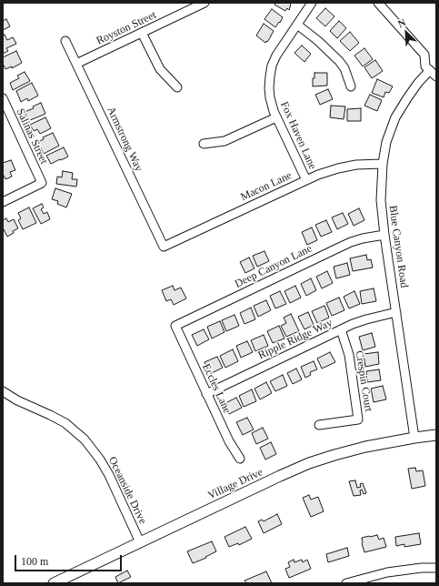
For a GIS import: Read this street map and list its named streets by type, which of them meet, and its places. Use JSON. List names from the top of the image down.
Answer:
{
  "streets": {
    "main road": ["Village Drive"],
    "street": [
      "Royston Street",
      "Fox Haven Lane",
      "Salinas Street",
      "Armstrong Way",
      "Macon Lane",
      "Blue Canyon Road",
      "Deep Canyon Lane",
      "Ripple Ridge Way",
      "Crespin Court",
      "Eccles Lane",
      "Oceanside Drive"
    ]
  },
  "crossings": [
    ["Royston Street", "Armstrong Way"],
    ["Fox Haven Lane", "Macon Lane"],
    ["Armstrong Way", "Macon Lane"],
    ["Macon Lane", "Blue Canyon Road"],
    ["Blue Canyon Road", "Deep Canyon Lane"],
    ["Blue Canyon Road", "Ripple Ridge Way"],
    ["Blue Canyon Road", "Village Drive"],
    ["Deep Canyon Lane", "Eccles Lane"],
    ["Ripple Ridge Way", "Crespin Court"],
    ["Ripple Ridge Way", "Eccles Lane"],
    ["Village Drive", "Oceanside Drive"]
  ],
  "scale_bar": "100 m",
  "north": "top left"
}
